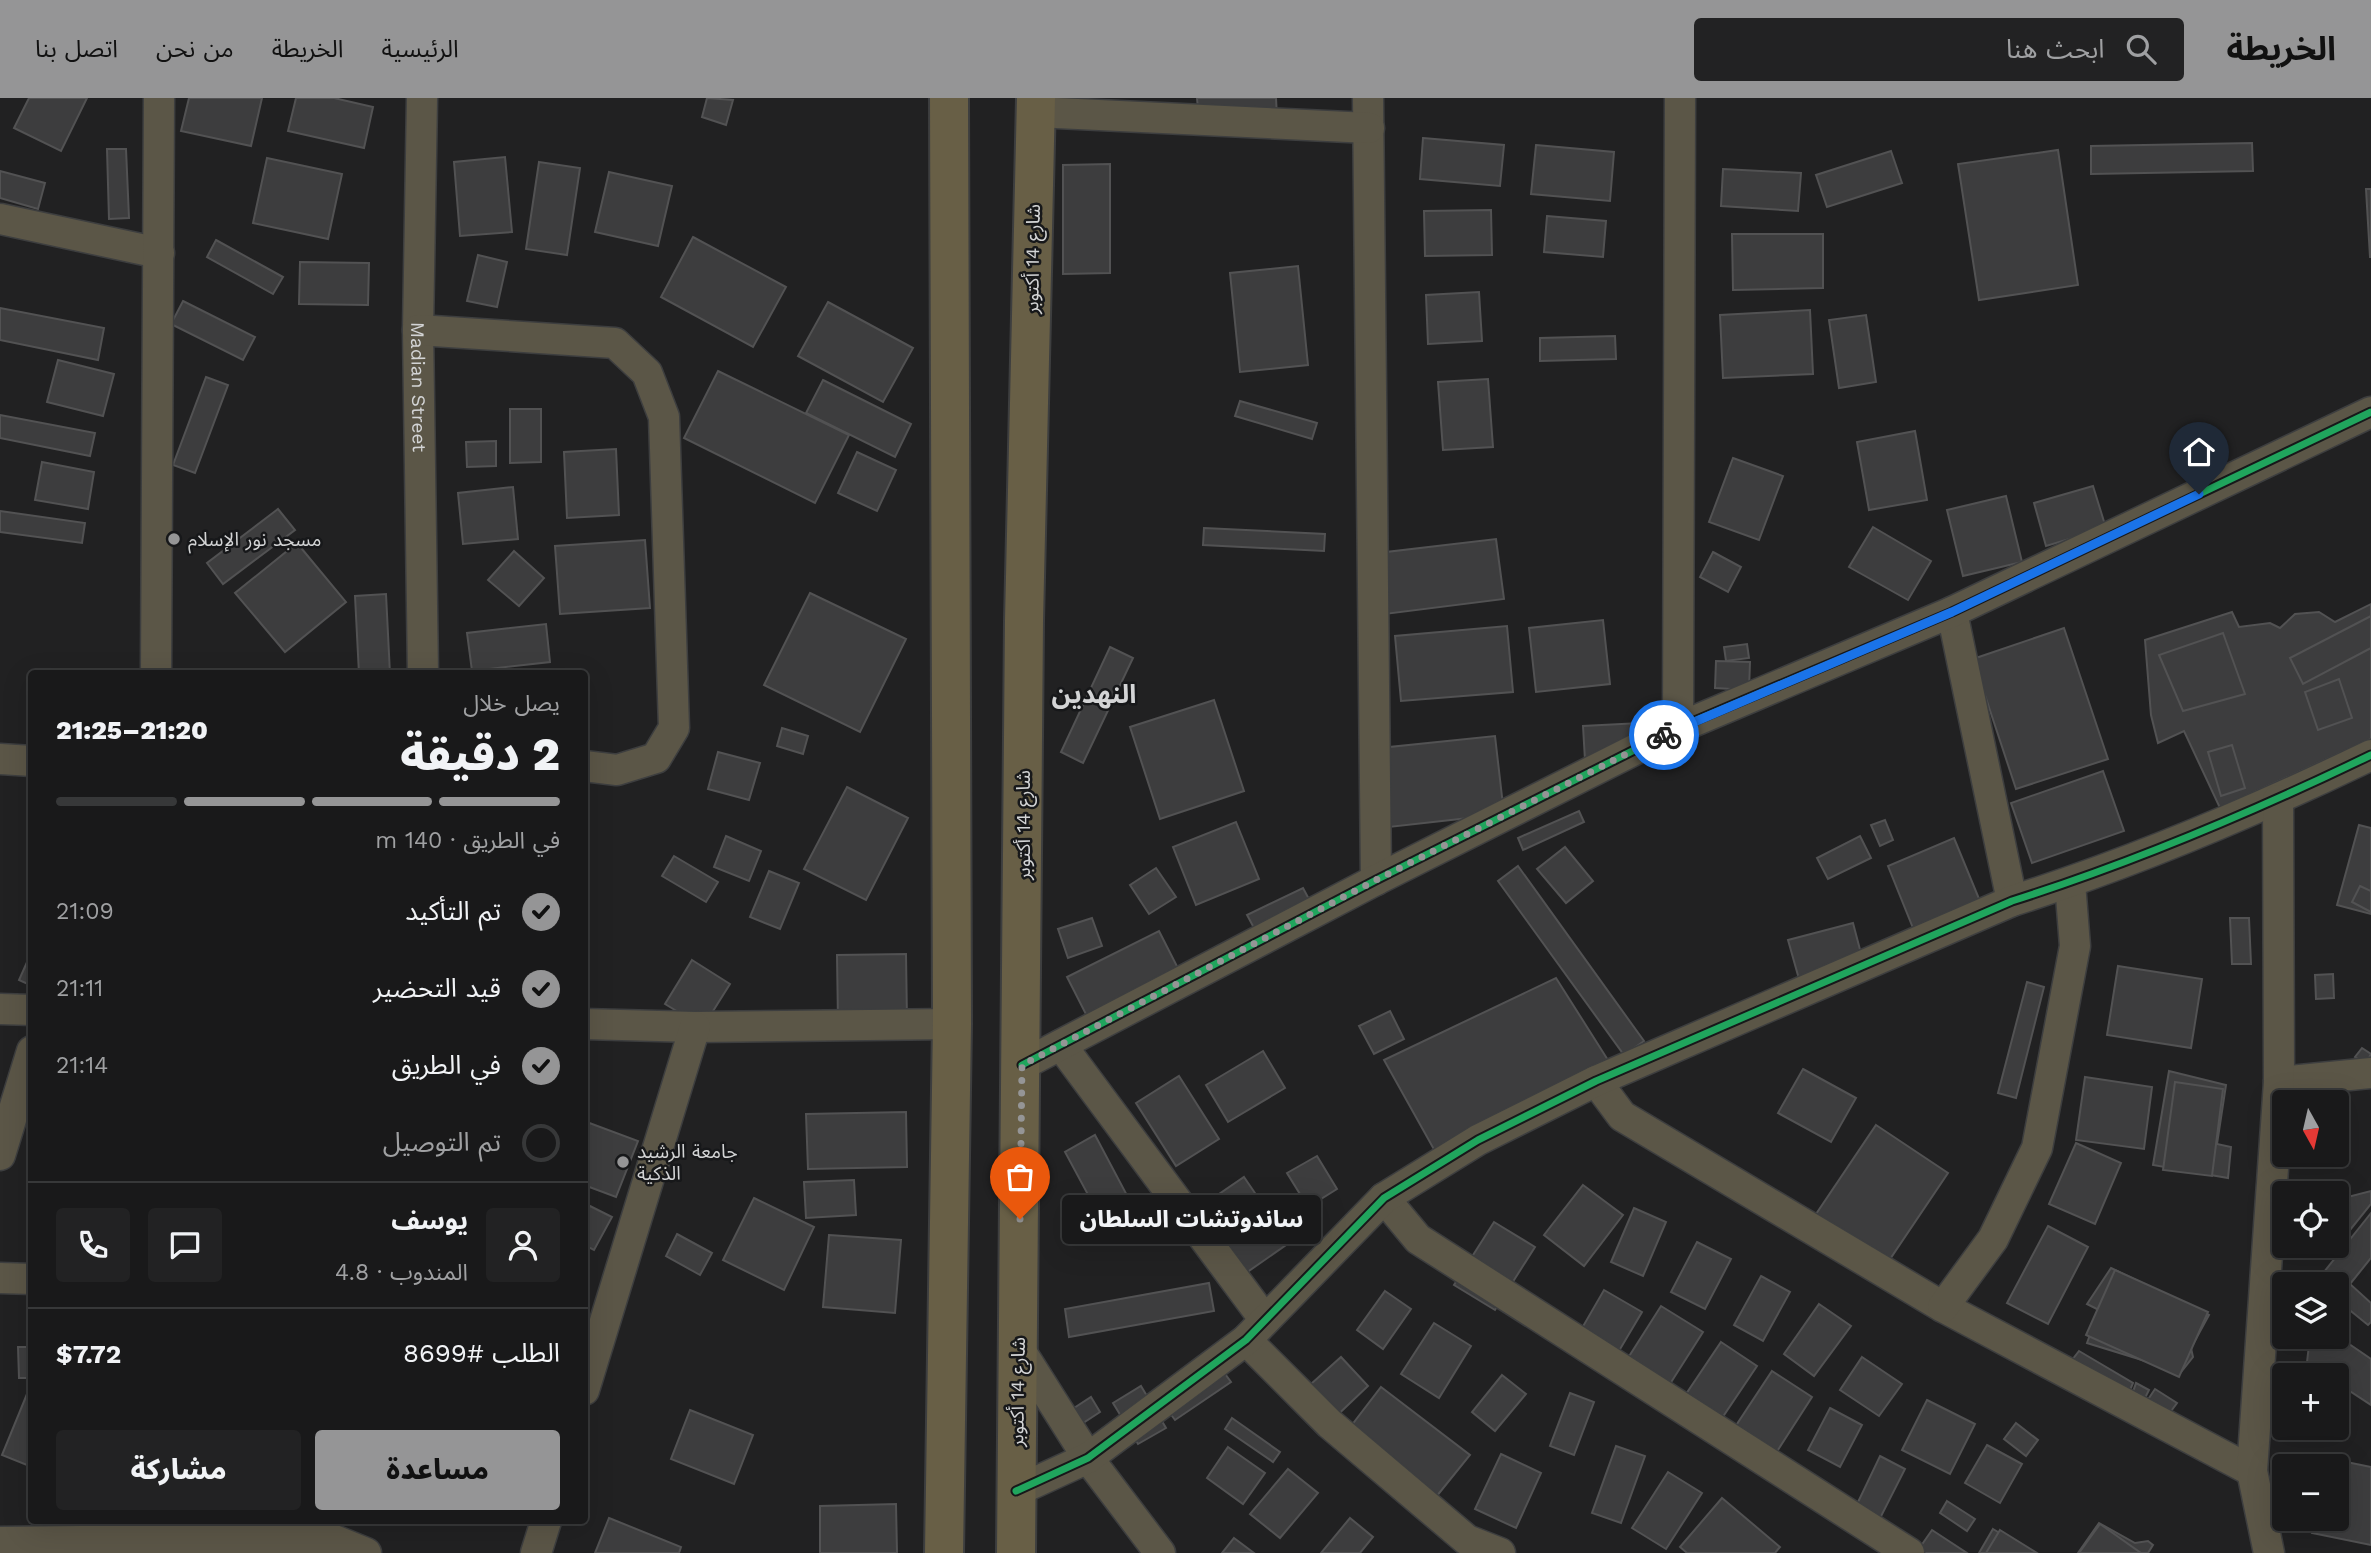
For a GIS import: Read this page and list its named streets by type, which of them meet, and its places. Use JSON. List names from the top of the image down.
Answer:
{
  "streets": {
    "main road": ["شارع 14 أكتوبر"],
    "street": ["Madian Street"]
  },
  "districts": ["النهدين"],
  "places": ["مسجد نور الإسلام", "جامعة الرشيد الذكية", "ساندوتشات السلطان"],
  "north": "bottom",
  "page": {
    "header": "الخريطة",
    "search": "ابحث هنا",
    "nav": [
      "الرئيسية",
      "الخريطة",
      "من نحن",
      "اتصل بنا"
    ],
    "heading": ["2 دقيقة", "يصل خلال", "21:20–21:25"],
    "panel": [
      "يوسف",
      "المندوب · 4.8",
      "الطلب #8699",
      "$7.72"
    ],
    "bar": "في الطريق · 140 m",
    "list": [
      ["تم التأكيد", "21:09"],
      ["قيد التحضير", "21:11"],
      ["في الطريق", "21:14"],
      "تم التوصيل"
    ],
    "map_buttons": ["+", "−"],
    "bubble": "ساندوتشات السلطان",
    "buttons": ["مساعدة", "مشاركة"]
  }
}
